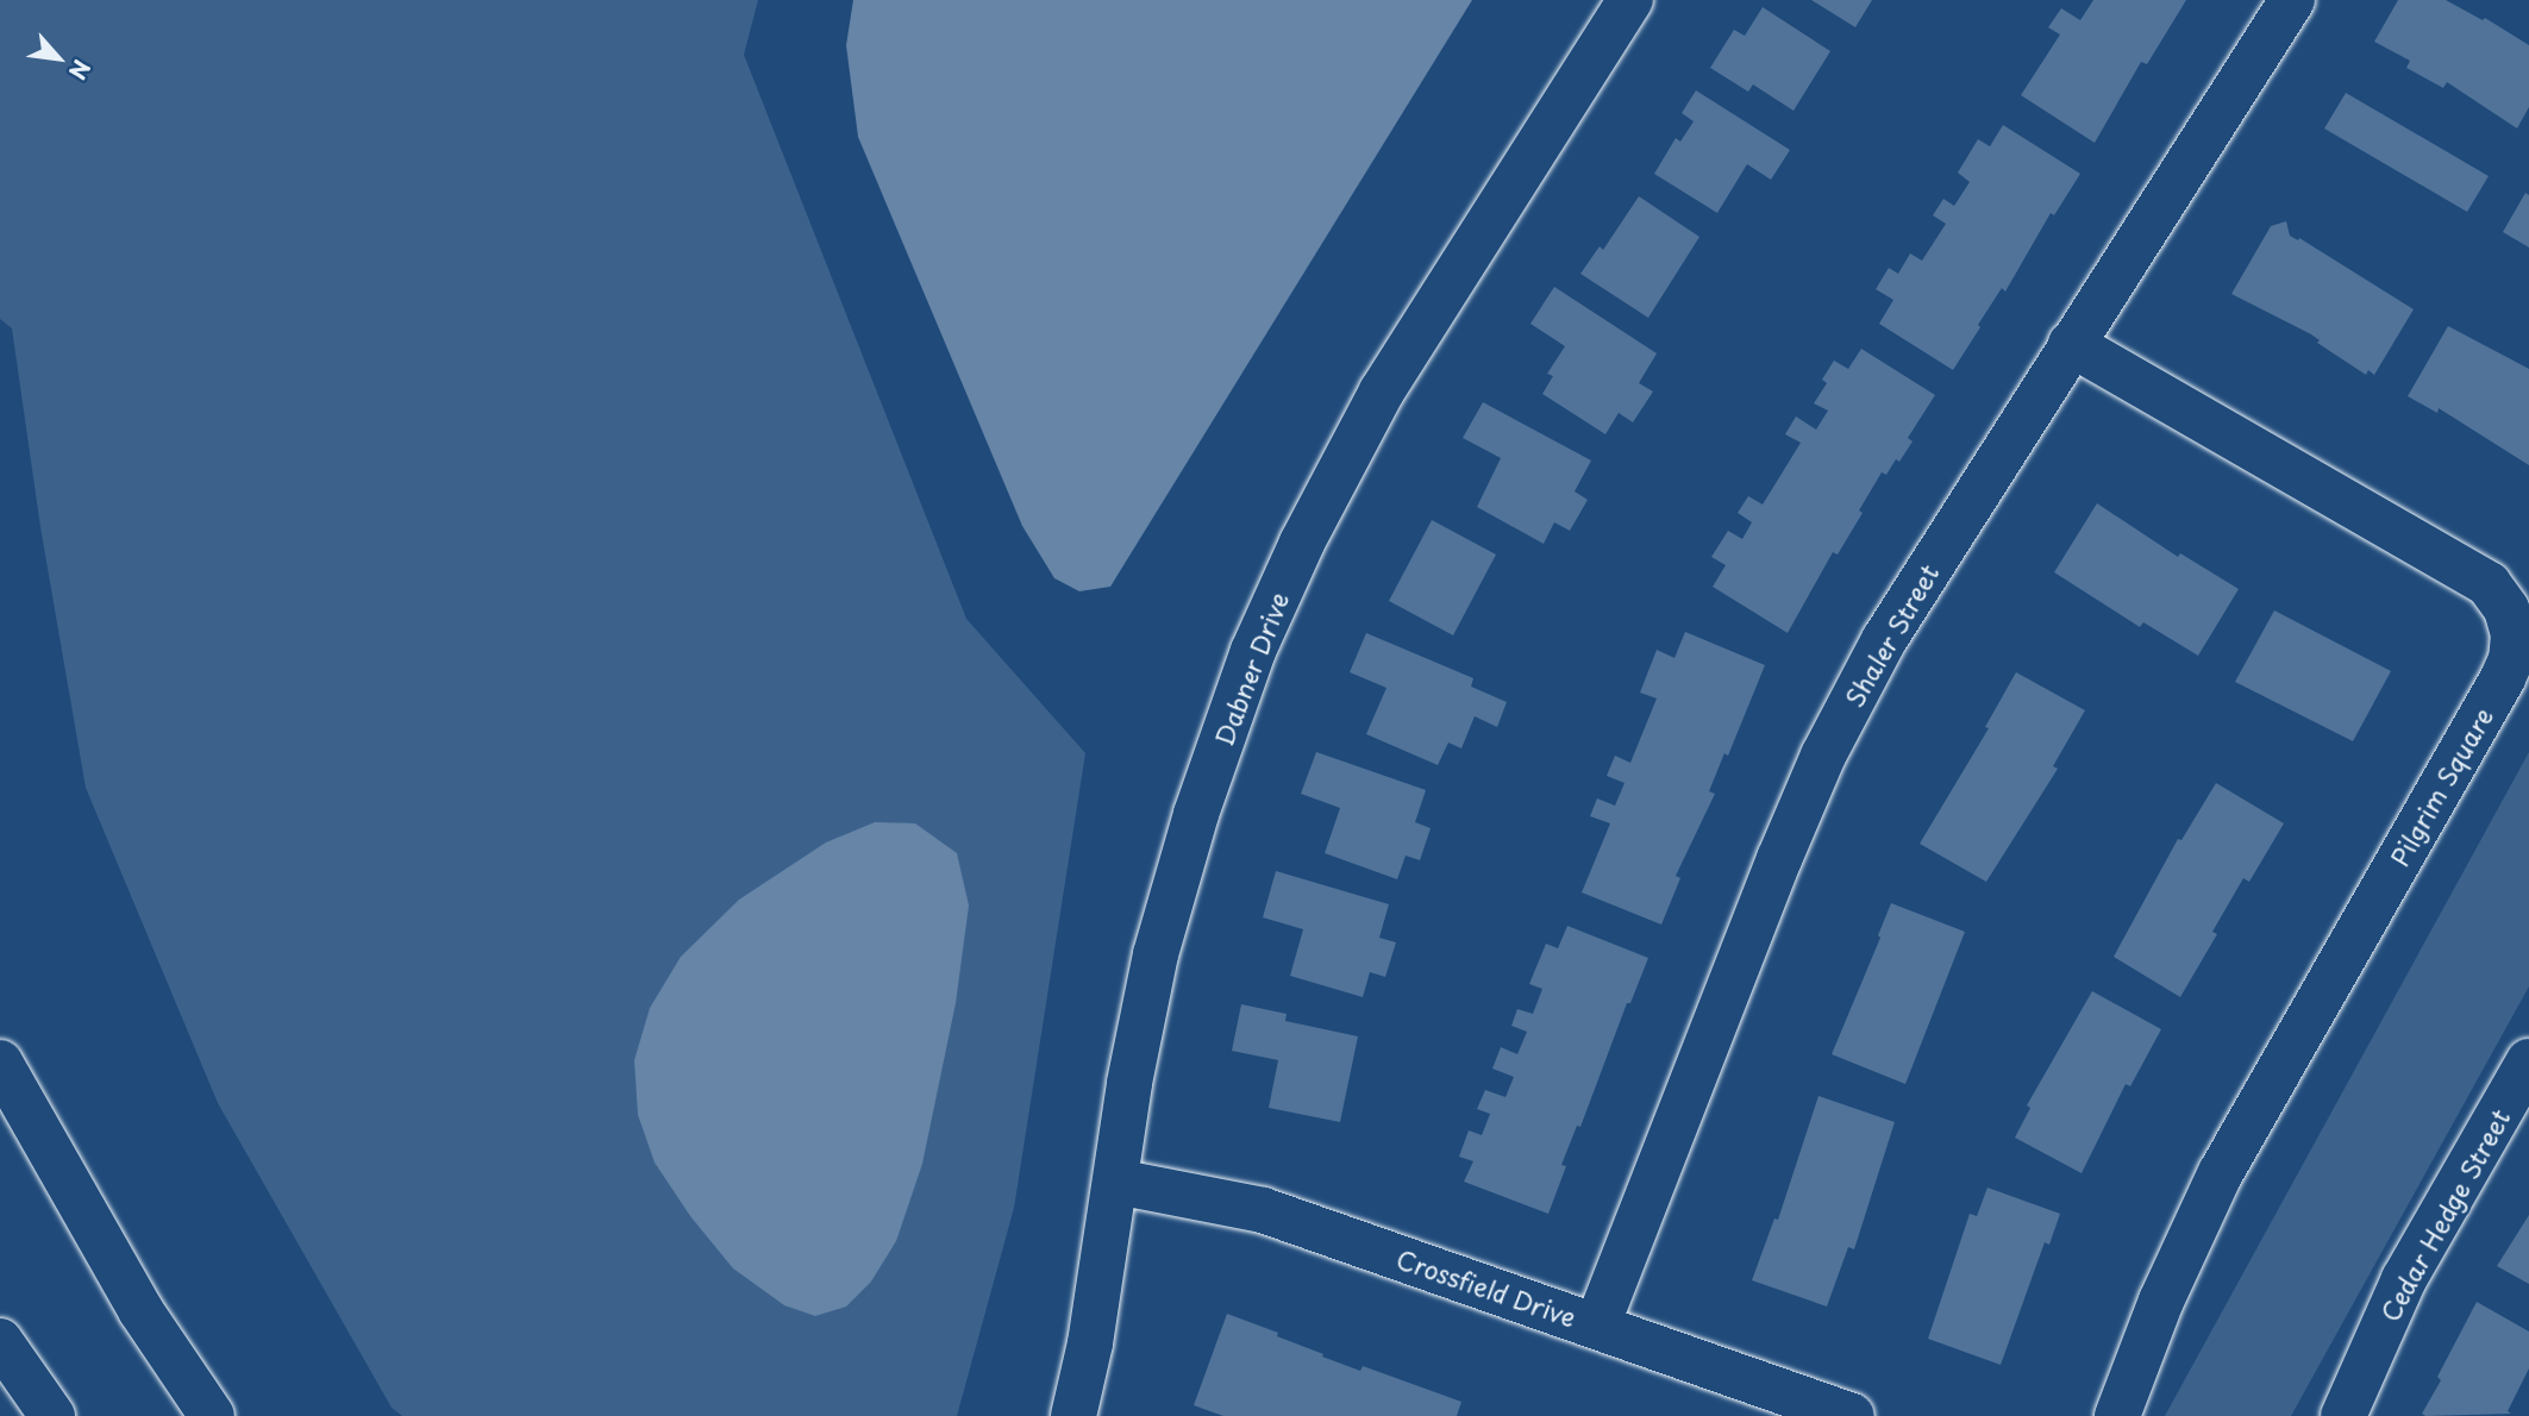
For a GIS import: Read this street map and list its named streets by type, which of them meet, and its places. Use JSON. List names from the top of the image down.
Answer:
{
  "streets": {
    "street": [
      "Shaler Street",
      "Dabner Drive",
      "Pilgrim Square",
      "Cedar Hedge Street",
      "Crossfield Drive"
    ]
  },
  "crossings": [
    ["Shaler Street", "Pilgrim Square"],
    ["Shaler Street", "Crossfield Drive"],
    ["Dabner Drive", "Crossfield Drive"]
  ],
  "north": "bottom right"
}
